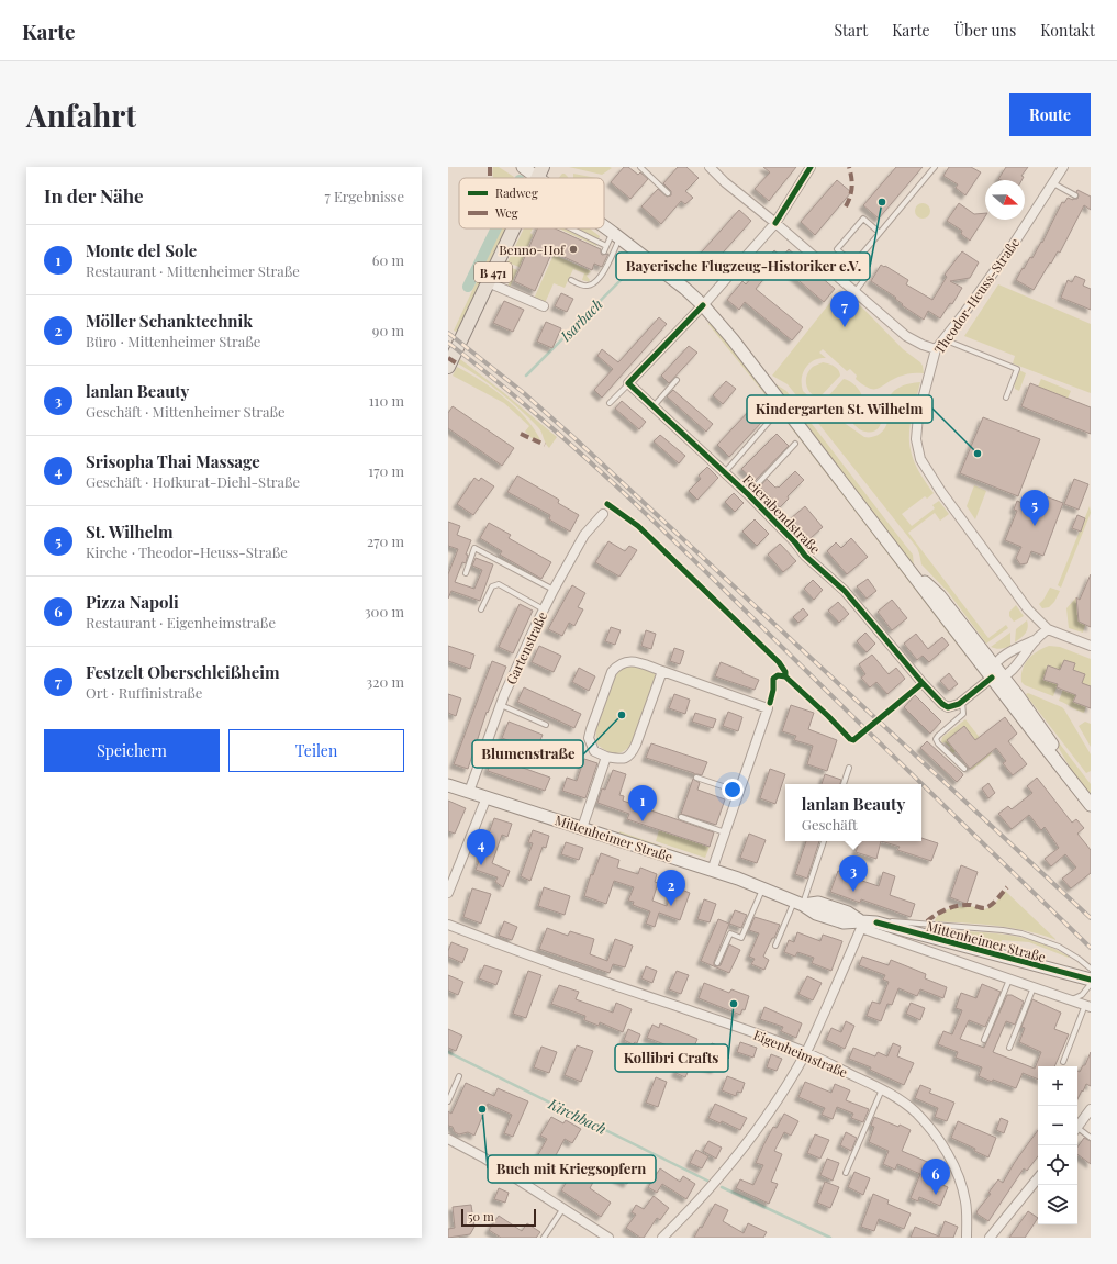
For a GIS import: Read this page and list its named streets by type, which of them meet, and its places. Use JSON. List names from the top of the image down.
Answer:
{
  "streets": {
    "main road": ["B 471", "Mittenheimer Straße"],
    "street": [
      "Theodor-Heuss-Straße",
      "Feierabendstraße",
      "Gartenstraße",
      "Eigenheimstraße"
    ]
  },
  "crossings": [
    ["Gartenstraße", "Mittenheimer Straße"]
  ],
  "water": ["Isarbach", "Kirchbach"],
  "places": [
    "Bayerische Flugzeug-Historiker e.V.",
    "Benno-Hof",
    "Kindergarten St. Wilhelm",
    "Blumenstraße",
    "Kollibri Crafts",
    "Buch mit Kriegsopfern"
  ],
  "legend": ["Radweg", "Weg"],
  "scale_bar": "50 m",
  "north": "right",
  "page": {
    "header": "Karte",
    "nav": [
      "Start",
      "Karte",
      "Über uns",
      "Kontakt"
    ],
    "buttons": [
      "Route",
      ["Speichern", "Teilen"]
    ],
    "title": "Anfahrt",
    "heading": ["In der Nähe", "7 Ergebnisse"],
    "list": [
      {
        "mark": "1",
        "name": "Monte del Sole",
        "note": "Restaurant · Mittenheimer Straße",
        "value": "60 m"
      },
      {
        "mark": "2",
        "name": "Möller Schanktechnik",
        "note": "Büro · Mittenheimer Straße",
        "value": "90 m"
      },
      {
        "mark": "3",
        "name": "lanlan Beauty",
        "note": "Geschäft · Mittenheimer Straße",
        "value": "110 m"
      },
      {
        "mark": "4",
        "name": "Srisopha Thai Massage",
        "note": "Geschäft · Hofkurat-Diehl-Straße",
        "value": "170 m"
      },
      {
        "mark": "5",
        "name": "St. Wilhelm",
        "note": "Kirche · Theodor-Heuss-Straße",
        "value": "270 m"
      },
      {
        "mark": "6",
        "name": "Pizza Napoli",
        "note": "Restaurant · Eigenheimstraße",
        "value": "300 m"
      },
      {
        "mark": "7",
        "name": "Festzelt Oberschleißheim",
        "note": "Ort · Ruffinistraße",
        "value": "320 m"
      }
    ],
    "pins": [
      "7",
      "5",
      "1",
      "4",
      "3",
      "2",
      "6"
    ],
    "popup": ["lanlan Beauty", "Geschäft"],
    "map_buttons": ["+", "−"],
    "scale": "50 m"
  }
}
